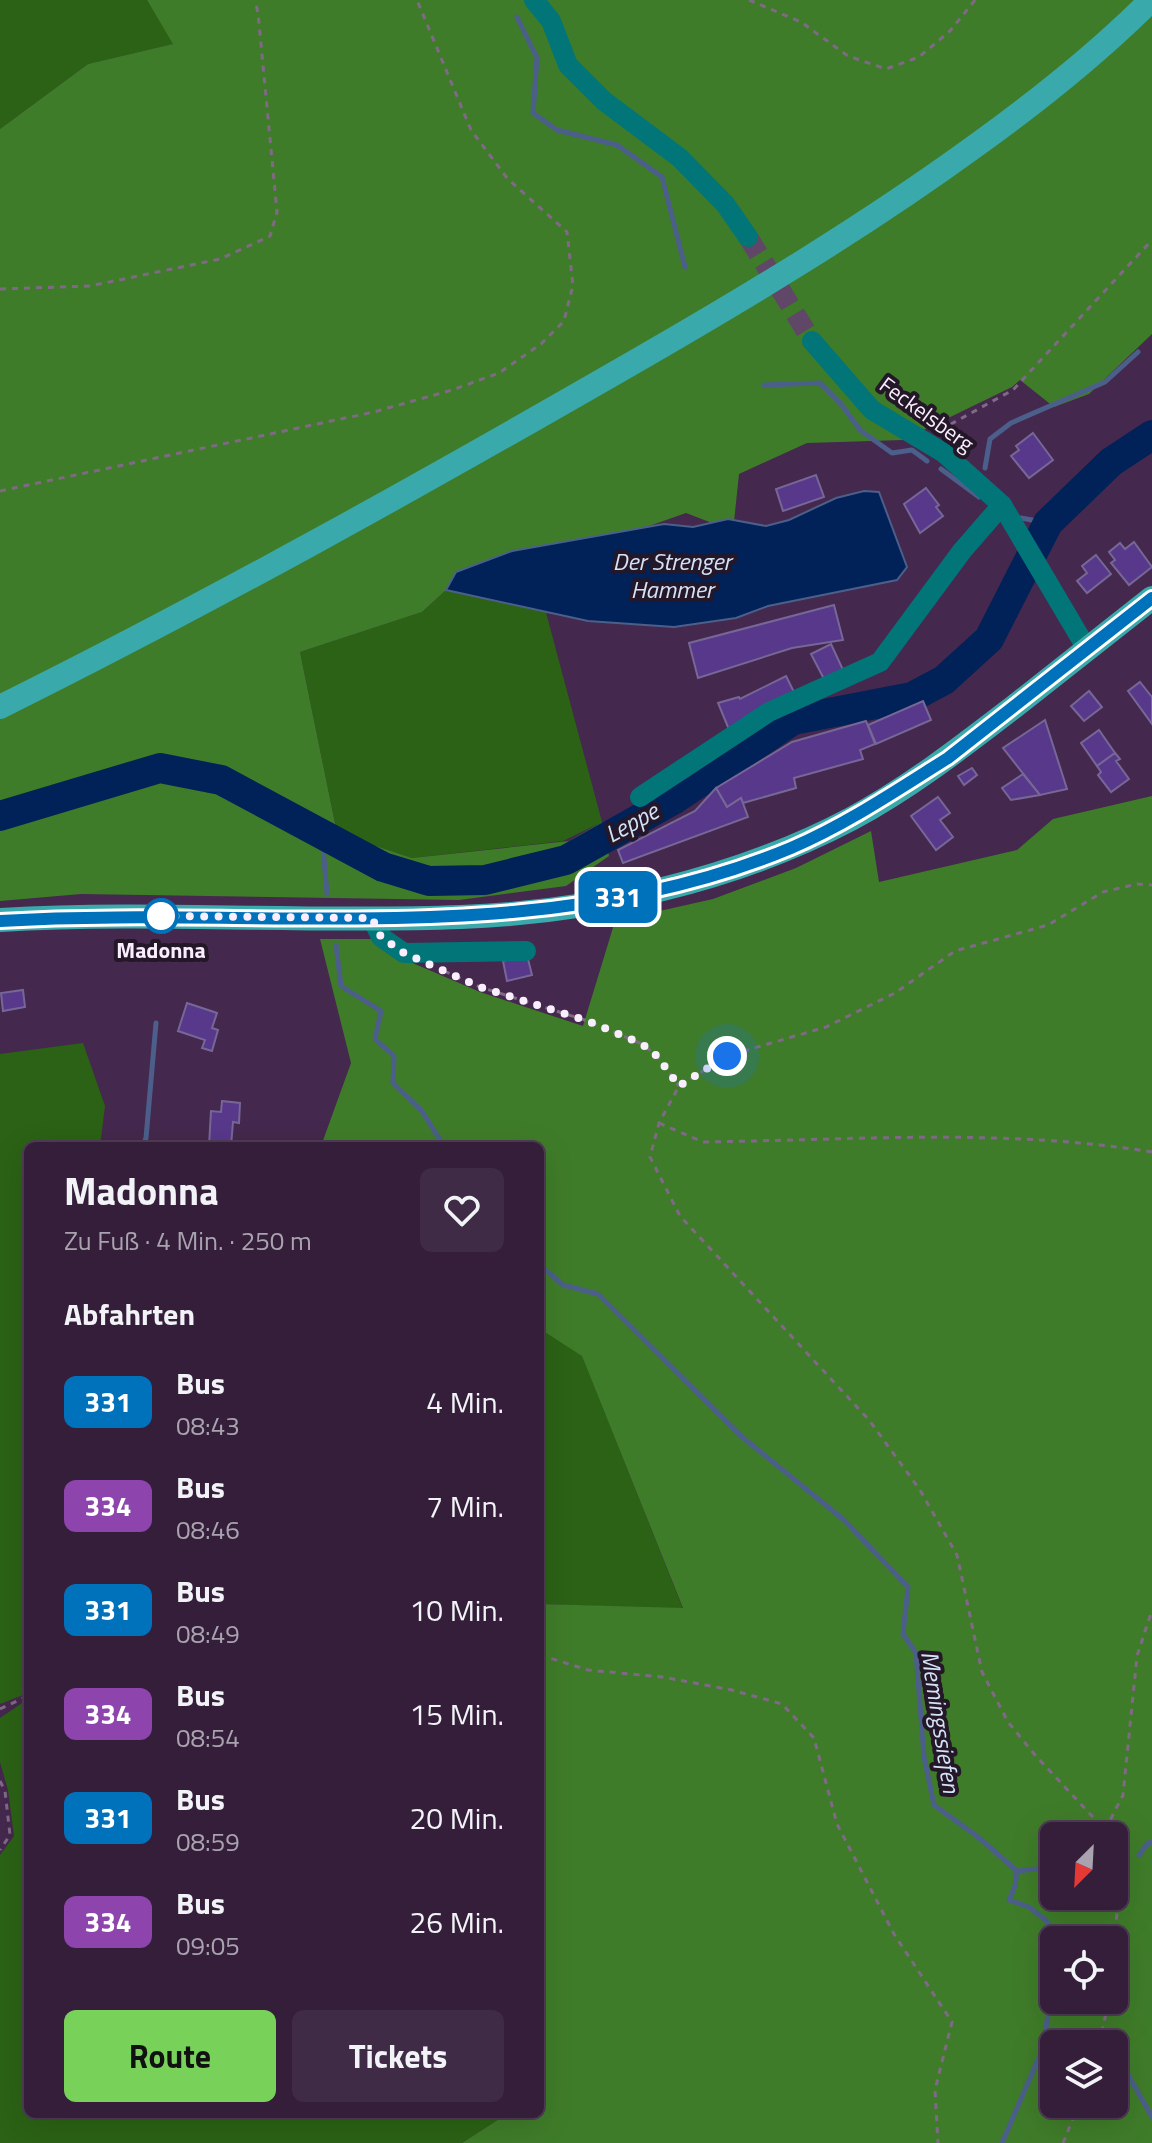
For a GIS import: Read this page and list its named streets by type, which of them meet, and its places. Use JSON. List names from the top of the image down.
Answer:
{
  "streets": {
    "street": ["Feckelsberg"]
  },
  "water": ["Der Strenger Hammer", "Leppe", "Memingssiefen"],
  "places": ["Madonna"],
  "lines": ["bus line 331"],
  "north": "bottom left",
  "page": {
    "on_map": "331",
    "heading": [
      ["Madonna", "Zu Fuß · 4 Min. · 250 m"],
      "Abfahrten"
    ],
    "list": [
      {
        "mark": "331",
        "name": "Bus",
        "note": "08:43",
        "value": "4 Min."
      },
      {
        "mark": "334",
        "name": "Bus",
        "note": "08:46",
        "value": "7 Min."
      },
      {
        "mark": "331",
        "name": "Bus",
        "note": "08:49",
        "value": "10 Min."
      },
      {
        "mark": "334",
        "name": "Bus",
        "note": "08:54",
        "value": "15 Min."
      },
      {
        "mark": "331",
        "name": "Bus",
        "note": "08:59",
        "value": "20 Min."
      },
      {
        "mark": "334",
        "name": "Bus",
        "note": "09:05",
        "value": "26 Min."
      }
    ],
    "buttons": ["Route", "Tickets"]
  }
}
